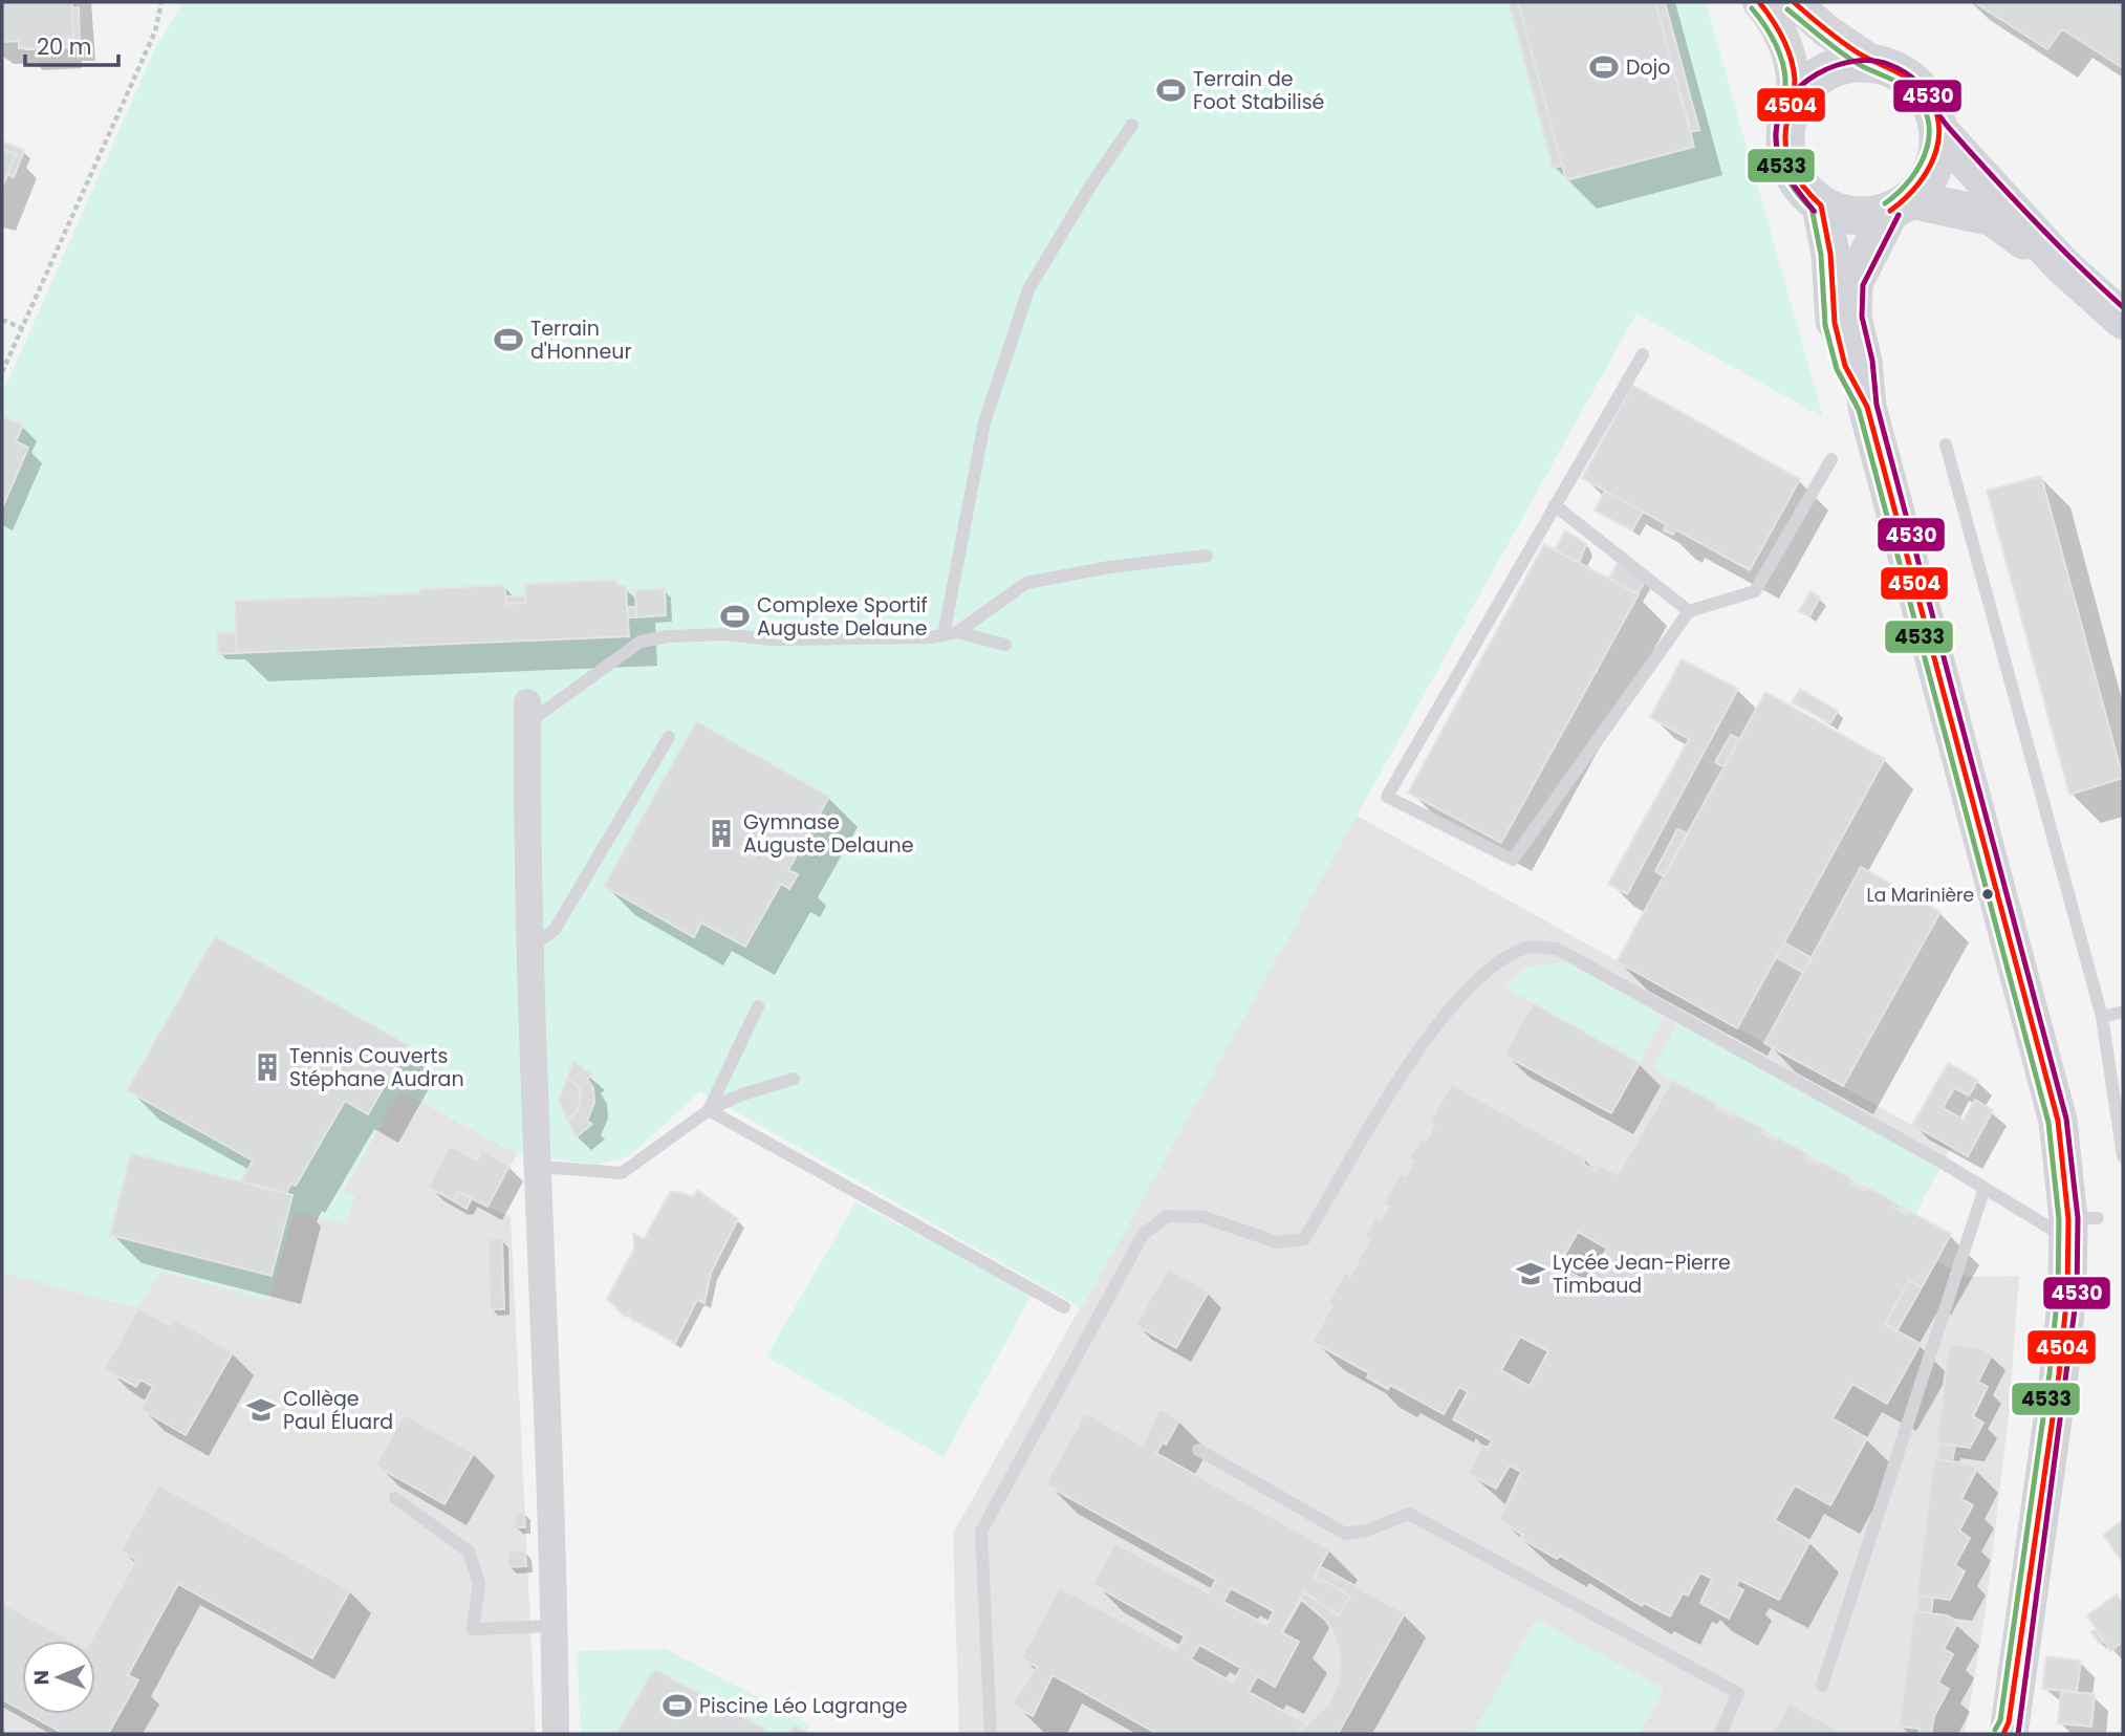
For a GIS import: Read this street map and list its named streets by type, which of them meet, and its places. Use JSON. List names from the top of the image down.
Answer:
{
  "places": {
    "sports": [
      "Dojo",
      "Terrain de Foot Stabilisé",
      "Terrain d'Honneur",
      "Complexe Sportif Auguste Delaune",
      "Piscine Léo Lagrange"
    ],
    "building": ["Gymnase Auguste Delaune", "Tennis Couverts Stéphane Audran"],
    "other": ["La Marinière"],
    "school or university": ["Lycée Jean-Pierre Timbaud", "Collège Paul Éluard"]
  },
  "lines": ["transit line 4504", "transit line 4533", "transit line 4530"],
  "scale_bar": "20 m",
  "north": "left"
}
